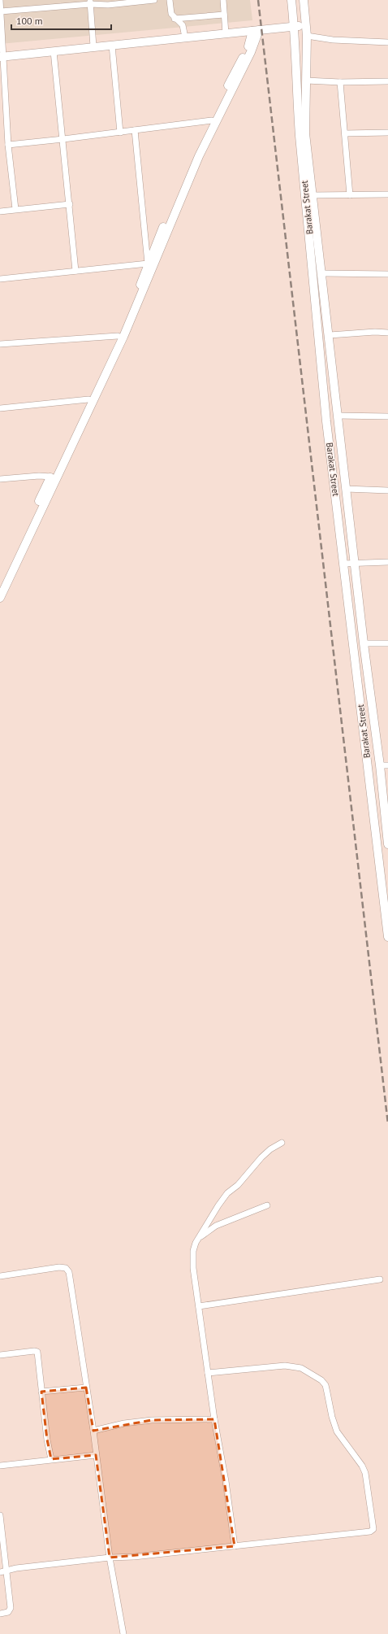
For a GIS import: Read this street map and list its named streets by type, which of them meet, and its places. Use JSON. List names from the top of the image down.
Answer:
{
  "streets": {
    "main road": ["Barakat Street"]
  },
  "scale_bar": "100 m"
}
